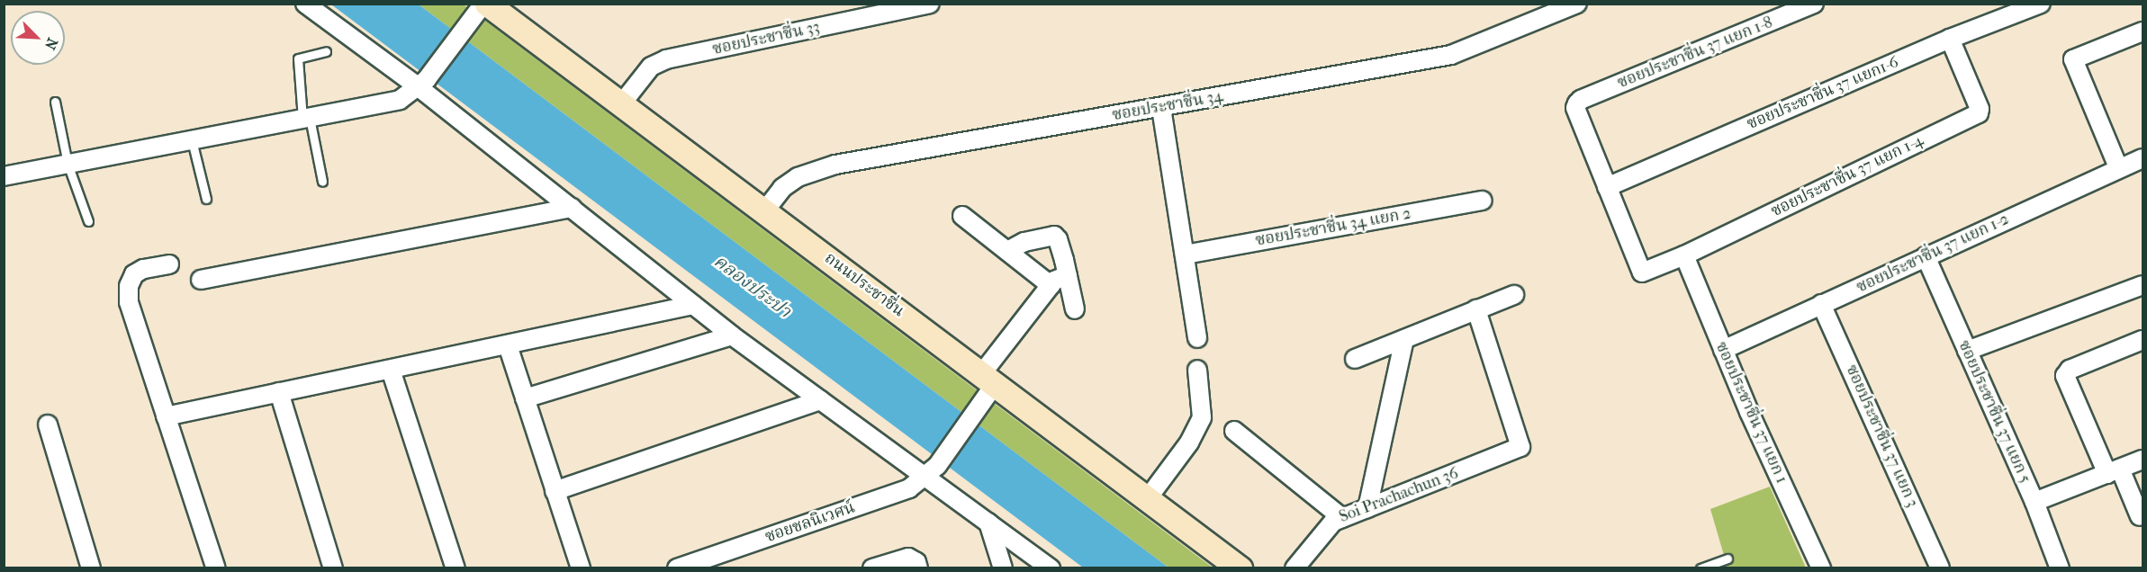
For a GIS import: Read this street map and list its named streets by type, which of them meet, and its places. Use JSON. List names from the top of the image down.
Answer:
{
  "streets": {
    "main road": ["ถนนประชาชื่น"],
    "street": [
      "ซอยประชาชื่น 33",
      "ซอยประชาชื่น 37 แยก 1-8",
      "ซอยประชาชื่น 37 แยก1-6",
      "ซอยประชาชื่น 34",
      "ซอยประชาชื่น 37 แยก 1-4",
      "ซอยประชาชื่น 34 แยก 2",
      "ซอยประชาชื่น 37 แยก 1-2",
      "ซอยประชาชื่น 37 แยก 5",
      "ซอยประชาชื่น 37 แยก 1",
      "ซอยประชาชื่น 37 แยก 3",
      "Soi Prachachun 36",
      "ซอยชลนิเวศน์"
    ]
  },
  "crossings": [
    ["ซอยประชาชื่น 33", "ถนนประชาชื่น"],
    ["ซอยประชาชื่น 37 แยก 1-8", "ซอยประชาชื่น 37 แยก1-6"],
    ["ซอยประชาชื่น 37 แยก 1-8", "ซอยประชาชื่น 37 แยก 1-4"],
    ["ซอยประชาชื่น 37 แยก1-6", "ซอยประชาชื่น 37 แยก 1-4"],
    ["ซอยประชาชื่น 34", "ถนนประชาชื่น"],
    ["ซอยประชาชื่น 37 แยก 1-4", "ซอยประชาชื่น 37 แยก 1"],
    ["ซอยประชาชื่น 37 แยก 1-2", "ซอยประชาชื่น 37 แยก 5"],
    ["ซอยประชาชื่น 37 แยก 1-2", "ซอยประชาชื่น 37 แยก 1"],
    ["ซอยประชาชื่น 37 แยก 1-2", "ซอยประชาชื่น 37 แยก 3"]
  ],
  "water": ["คลองประปา"],
  "north": "bottom right"
}
